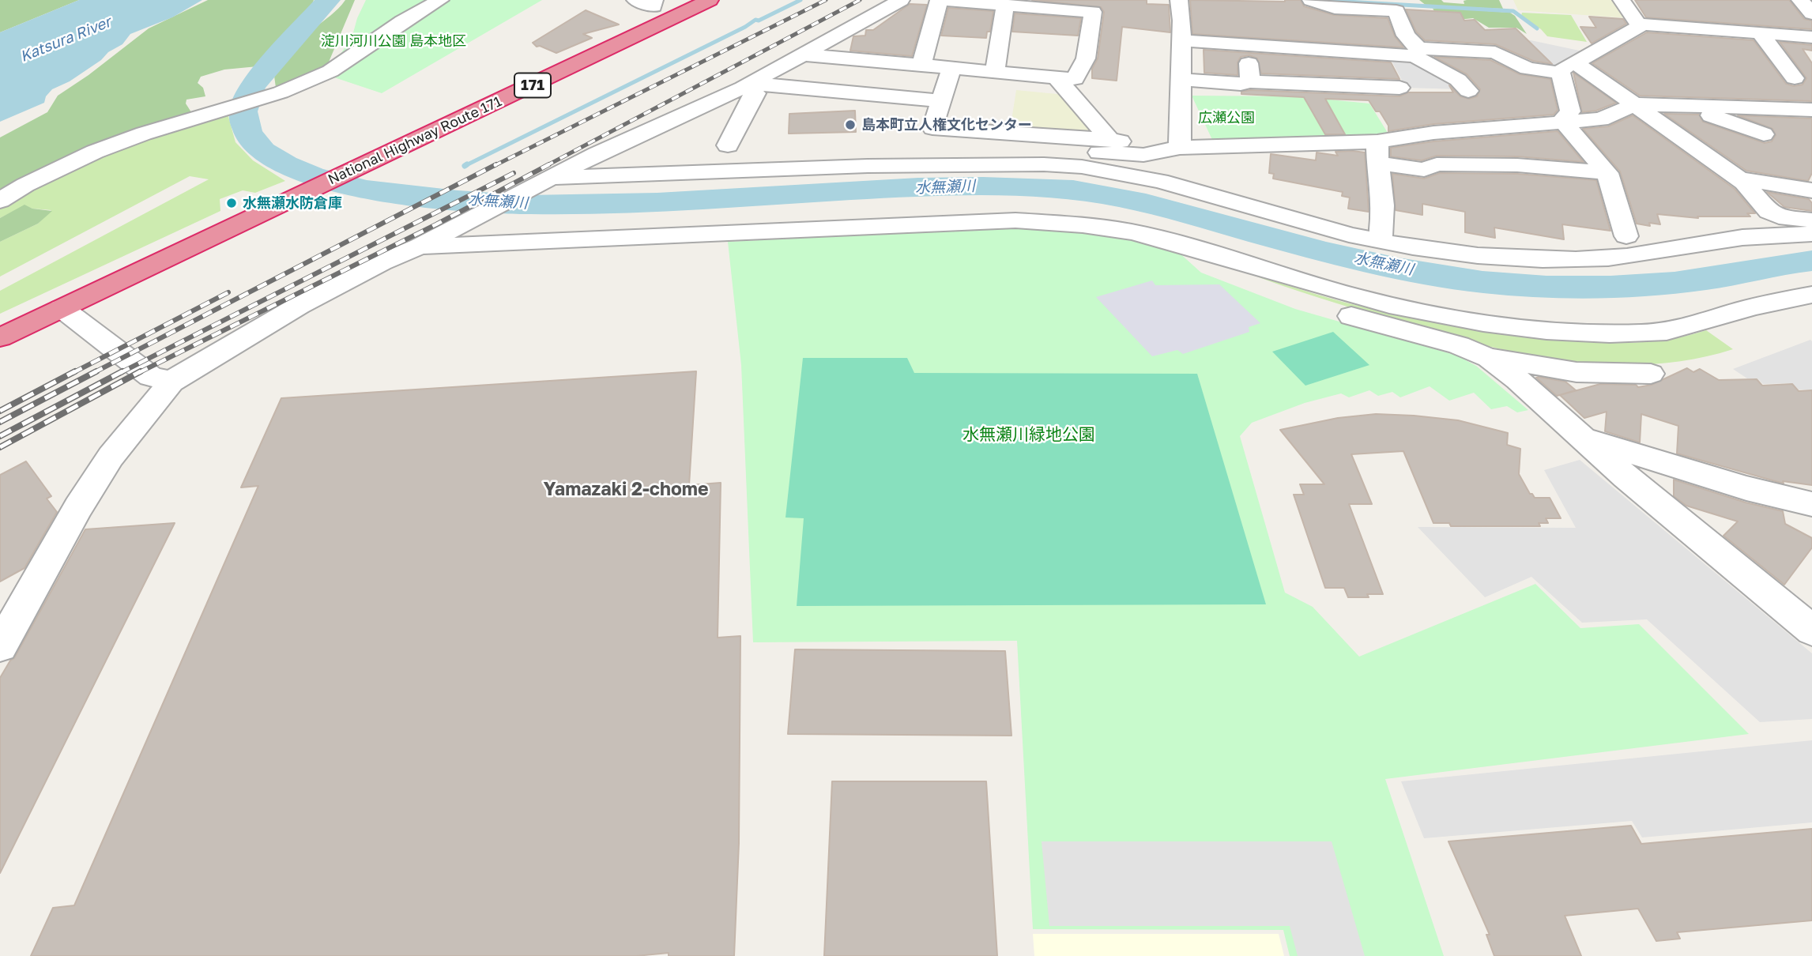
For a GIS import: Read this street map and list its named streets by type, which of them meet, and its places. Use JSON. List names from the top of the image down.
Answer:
{
  "streets": {
    "highway": ["171", "National Highway Route 171"]
  },
  "districts": ["Yamazaki 2-chome"],
  "water": ["Katsura River", "水無瀬川"],
  "parks": ["淀川河川公園 島本地区", "広瀬公園", "水無瀬川緑地公園"],
  "places": ["島本町立人権文化センター", "水無瀬水防倉庫"]
}
